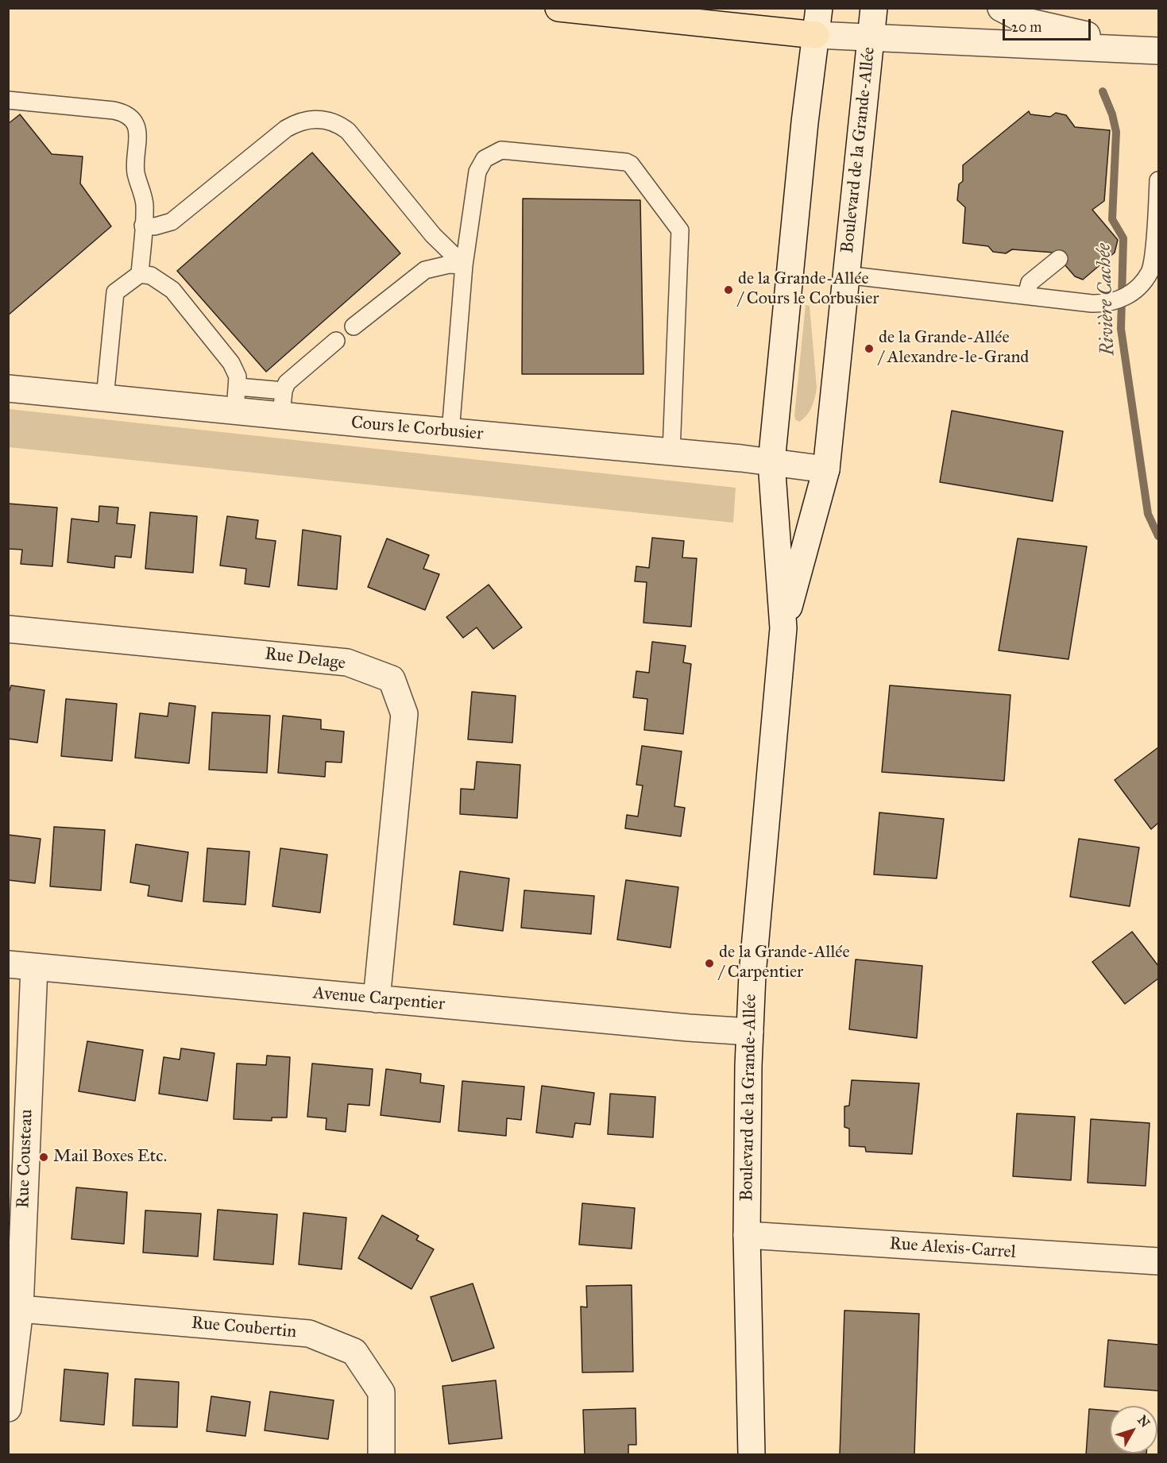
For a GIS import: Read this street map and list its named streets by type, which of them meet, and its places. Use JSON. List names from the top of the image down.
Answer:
{
  "streets": {
    "street": [
      "Boulevard de la Grande-Allée",
      "Cours le Corbusier",
      "Rue Delage",
      "Avenue Carpentier",
      "Rue Cousteau",
      "Rue Alexis-Carrel",
      "Rue Coubertin"
    ]
  },
  "crossings": [
    ["Boulevard de la Grande-Allée", "Cours le Corbusier"],
    ["Boulevard de la Grande-Allée", "Avenue Carpentier"],
    ["Boulevard de la Grande-Allée", "Rue Alexis-Carrel"],
    ["Rue Delage", "Avenue Carpentier"],
    ["Avenue Carpentier", "Rue Cousteau"],
    ["Rue Cousteau", "Rue Coubertin"]
  ],
  "water": ["Rivière Cachée"],
  "places": [
    "de la Grande-Allée / Cours le Corbusier",
    "de la Grande-Allée / Alexandre-le-Grand",
    "de la Grande-Allée / Carpentier",
    "Mail Boxes Etc."
  ],
  "scale_bar": "20 m",
  "north": "top right"
}
